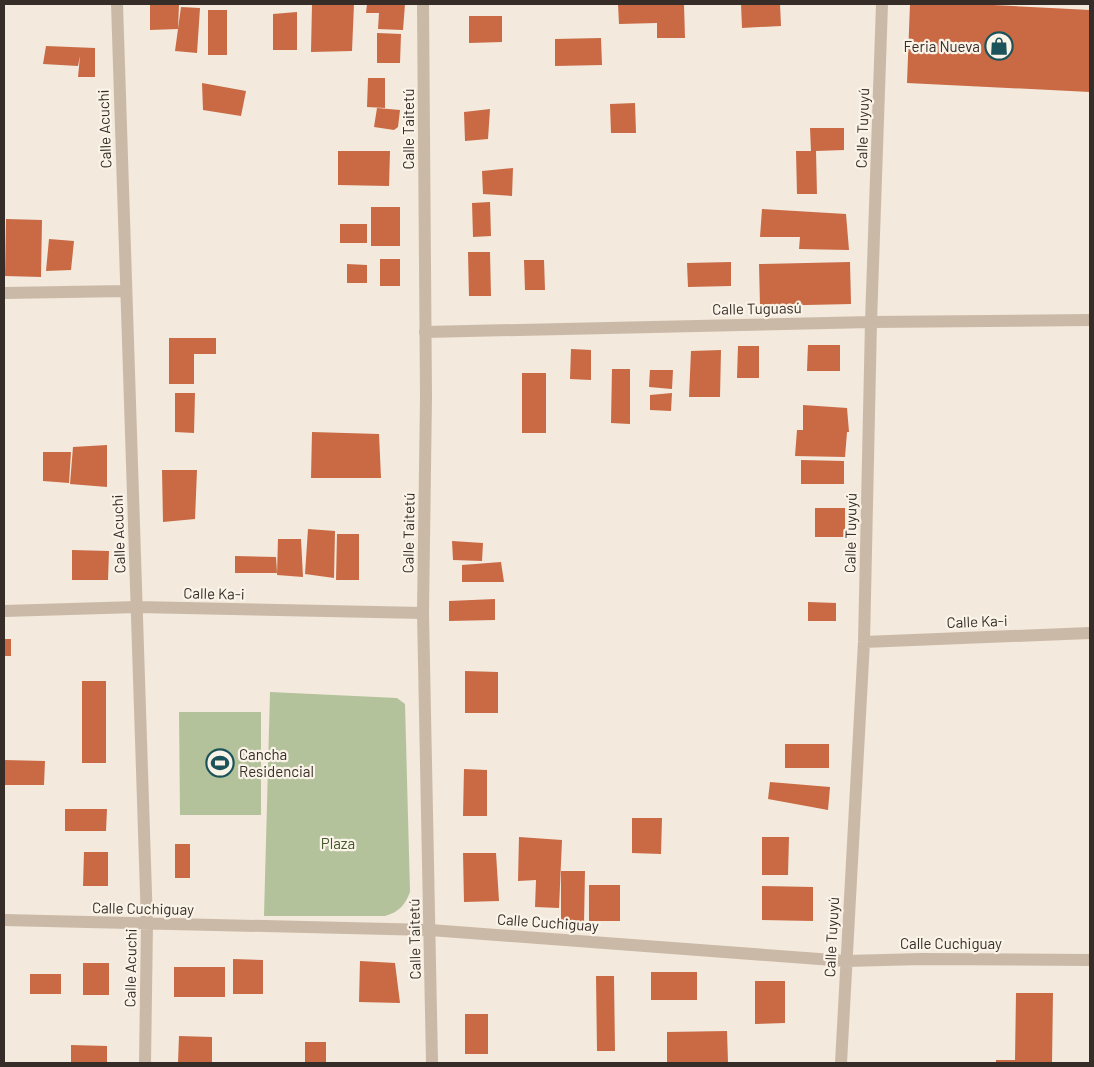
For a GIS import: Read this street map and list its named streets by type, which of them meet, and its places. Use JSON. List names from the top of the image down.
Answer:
{
  "streets": {
    "street": [
      "Calle Tuyuyú",
      "Calle Acuchi",
      "Calle Taitetú",
      "Calle Tuguasú",
      "Calle Ka-i",
      "Calle Cuchiguay"
    ]
  },
  "crossings": [
    ["Calle Tuyuyú", "Calle Tuguasú"],
    ["Calle Tuyuyú", "Calle Ka-i"],
    ["Calle Tuyuyú", "Calle Cuchiguay"],
    ["Calle Acuchi", "Calle Ka-i"],
    ["Calle Acuchi", "Calle Cuchiguay"],
    ["Calle Taitetú", "Calle Tuguasú"],
    ["Calle Taitetú", "Calle Ka-i"],
    ["Calle Taitetú", "Calle Cuchiguay"]
  ],
  "parks": ["Plaza"],
  "places": {
    "shop": ["Feria Nueva"],
    "sports": ["Cancha Residencial"]
  }
}
